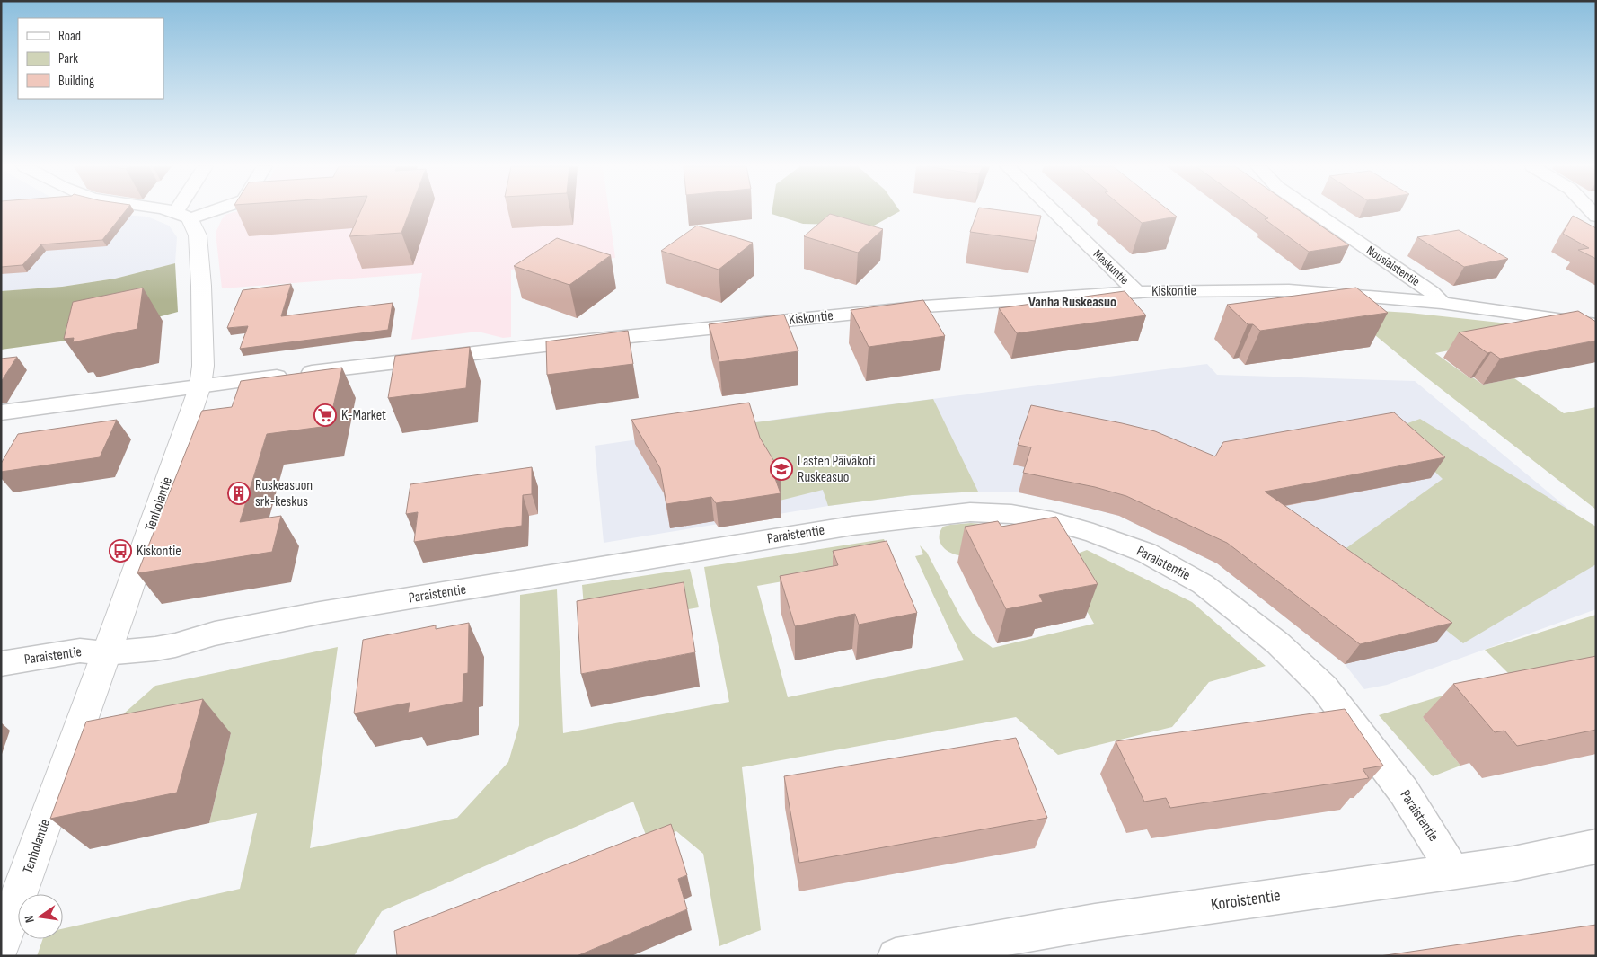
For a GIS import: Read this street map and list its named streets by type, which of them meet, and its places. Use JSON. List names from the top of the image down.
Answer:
{
  "streets": {
    "street": [
      "Nousiaistentie",
      "Maskuntie",
      "Kiskontie",
      "Tenholantie",
      "Paraistentie",
      "Koroistentie"
    ]
  },
  "crossings": [
    ["Nousiaistentie", "Kiskontie"],
    ["Maskuntie", "Kiskontie"],
    ["Kiskontie", "Tenholantie"],
    ["Tenholantie", "Paraistentie"],
    ["Paraistentie", "Koroistentie"]
  ],
  "districts": ["Vanha Ruskeasuo"],
  "places": {
    "supermarket": ["K-Market"],
    "school or university": ["Lasten Päiväkoti Ruskeasuo"],
    "building": ["Ruskeasuon srk-keskus"],
    "bus stop": ["Kiskontie"]
  },
  "legend": ["Road", "Park", "Building"],
  "north": "left"
}
